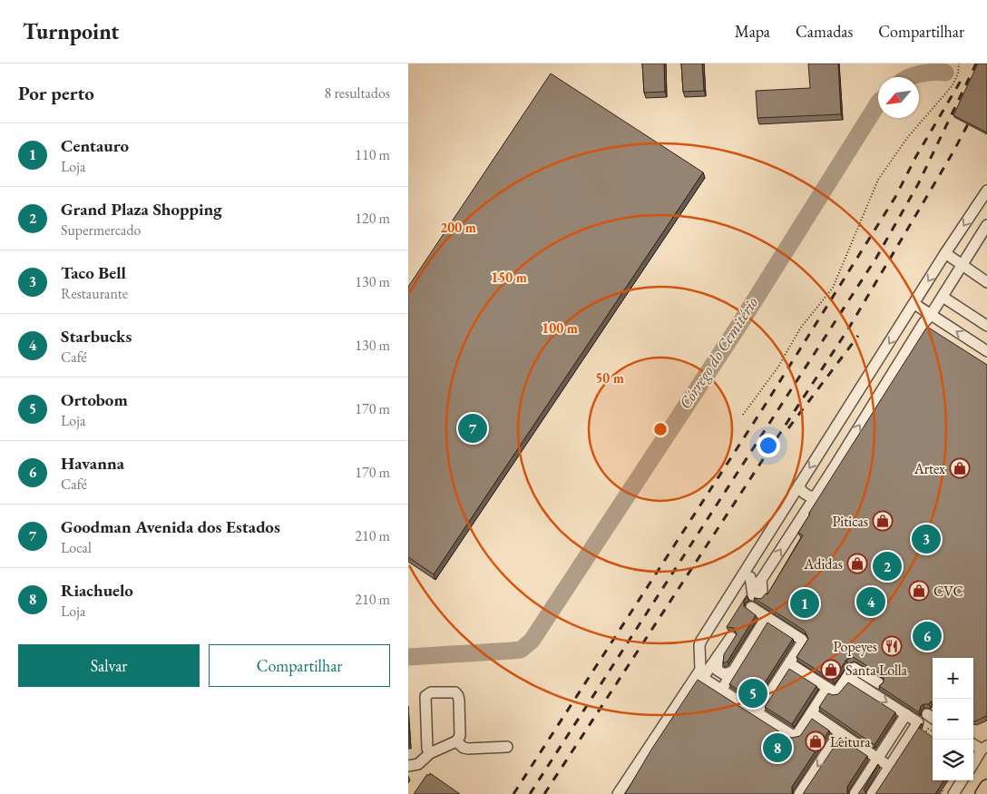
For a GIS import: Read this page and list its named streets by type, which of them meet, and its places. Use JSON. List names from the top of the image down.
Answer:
{
  "water": ["Córrego do Cemitério"],
  "places": {
    "shop": [
      "Artex",
      "Piticas",
      "Adidas",
      "CVC",
      "Santa Lolla",
      "Leitura"
    ],
    "restaurant": ["Popeyes"]
  },
  "north": "bottom left",
  "page": {
    "header": "Turnpoint",
    "nav": ["Mapa", "Camadas", "Compartilhar"],
    "heading": ["Por perto", "8 resultados"],
    "list": [
      {
        "mark": "1",
        "name": "Centauro",
        "note": "Loja",
        "value": "110 m"
      },
      {
        "mark": "2",
        "name": "Grand Plaza Shopping",
        "note": "Supermercado",
        "value": "120 m"
      },
      {
        "mark": "3",
        "name": "Taco Bell",
        "note": "Restaurante",
        "value": "130 m"
      },
      {
        "mark": "4",
        "name": "Starbucks",
        "note": "Café",
        "value": "130 m"
      },
      {
        "mark": "5",
        "name": "Ortobom",
        "note": "Loja",
        "value": "170 m"
      },
      {
        "mark": "6",
        "name": "Havanna",
        "note": "Café",
        "value": "170 m"
      },
      {
        "mark": "7",
        "name": "Goodman Avenida dos Estados",
        "note": "Local",
        "value": "210 m"
      },
      {
        "mark": "8",
        "name": "Riachuelo",
        "note": "Loja",
        "value": "210 m"
      }
    ],
    "pins": [
      "7",
      "3",
      "2",
      "4",
      "1",
      "6",
      "5",
      "8"
    ],
    "buttons": ["Salvar", "Compartilhar"],
    "map_buttons": ["+", "−"]
  },
  "rings": [
    "200 m",
    "150 m",
    "100 m",
    "50 m"
  ]
}
